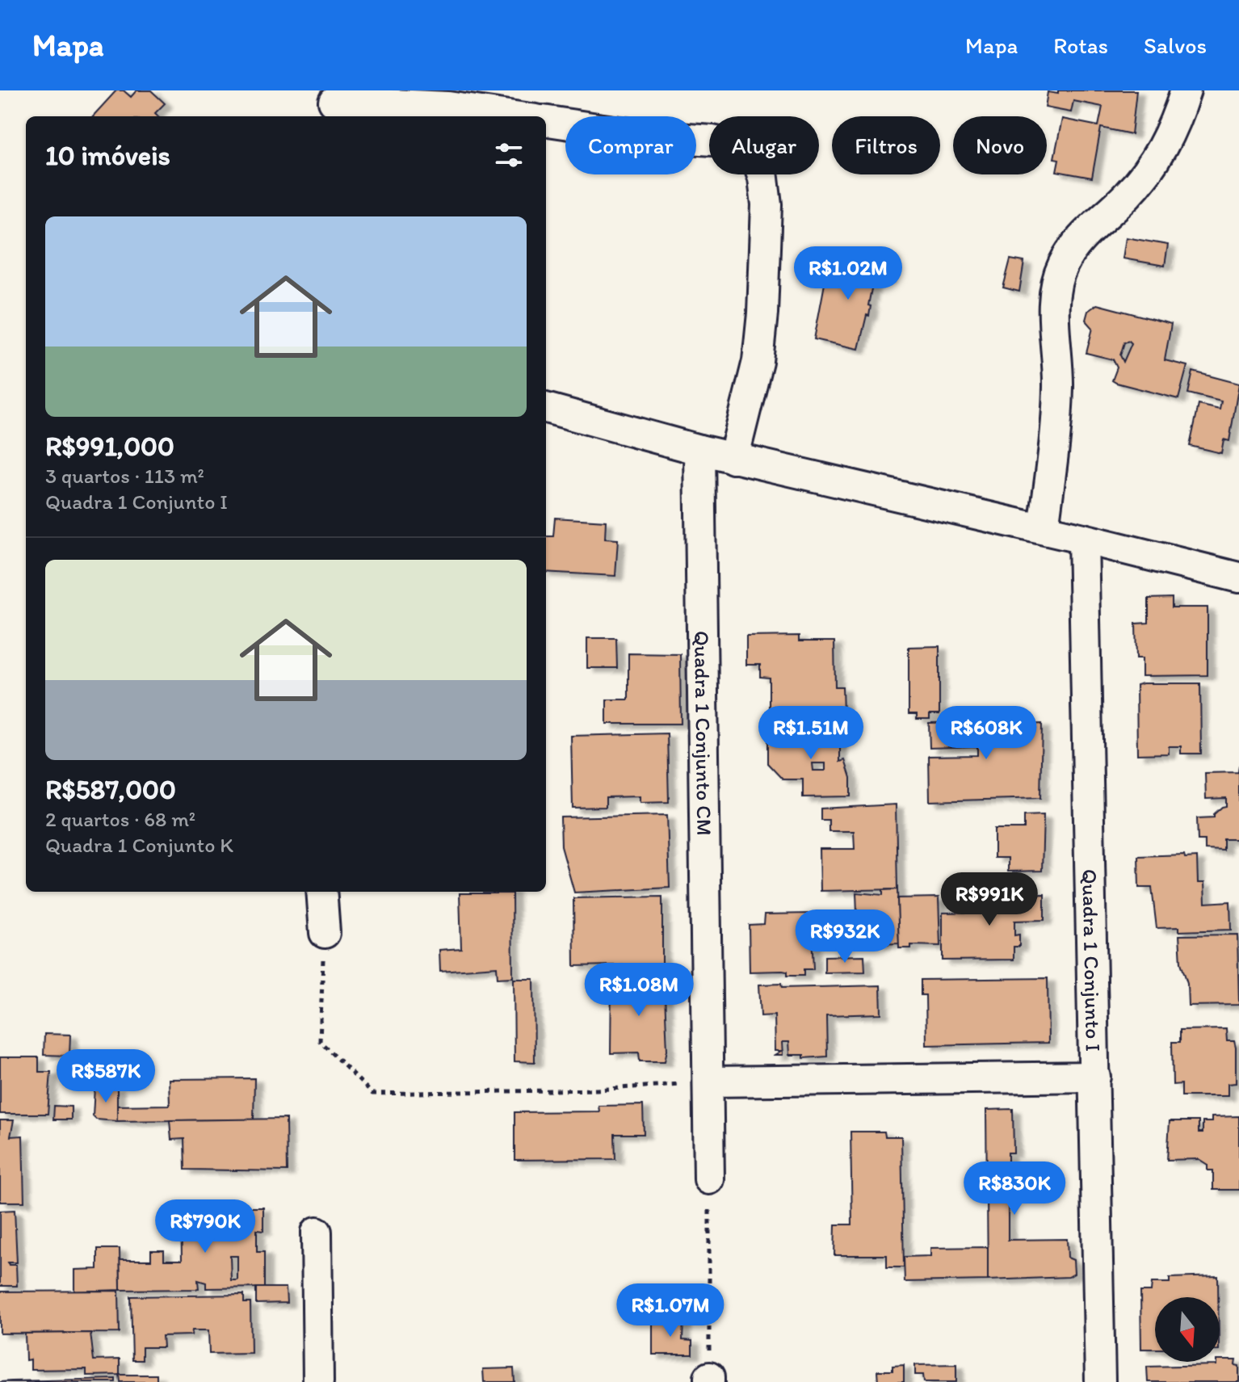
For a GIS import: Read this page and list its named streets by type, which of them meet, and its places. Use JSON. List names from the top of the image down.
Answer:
{
  "streets": {
    "street": ["Quadra 1 Conjunto CM", "Quadra 1 Conjunto I"]
  },
  "north": "bottom",
  "page": {
    "header": "Mapa",
    "nav": ["Mapa", "Rotas", "Salvos"],
    "chip": [
      "Comprar",
      "Alugar",
      "Filtros",
      "Novo"
    ],
    "heading": "10 imóveis",
    "list": [
      {
        "name": "R$991,000",
        "note": "3 quartos · 113 m² · Quadra 1 Conjunto I"
      },
      {
        "name": "R$587,000",
        "note": "2 quartos · 68 m² · Quadra 1 Conjunto K"
      }
    ],
    "price": [
      "R$1.02M",
      "R$1.51M",
      "R$608K",
      "R$991K",
      "R$932K",
      "R$1.08M",
      "R$587K",
      "R$830K",
      "R$790K",
      "R$1.07M"
    ]
  }
}
